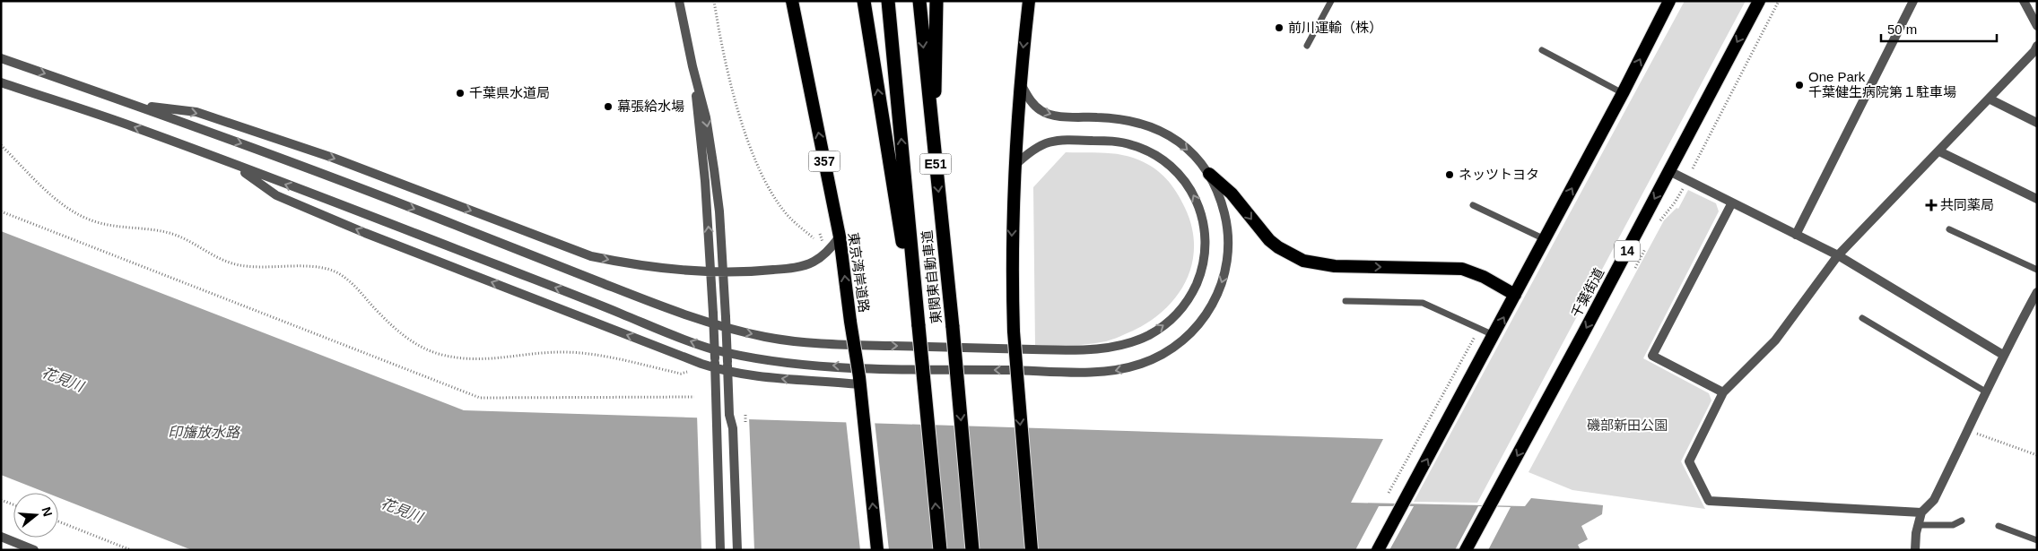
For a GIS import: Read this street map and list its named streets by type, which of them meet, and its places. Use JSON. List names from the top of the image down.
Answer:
{
  "streets": {
    "highway": [
      "357",
      "E51",
      "14",
      "東京湾岸道路",
      "東関東自動車道",
      "千葉街道"
    ]
  },
  "water": ["花見川", "印旛放水路"],
  "parks": ["磯部新田公園"],
  "places": {
    "other": [
      "前川運輸（株）",
      "One Park 千葉健生病院第１駐車場",
      "千葉県水道局",
      "幕張給水場",
      "ネッツトヨタ"
    ],
    "health": ["共同薬局"]
  },
  "scale_bar": "50 m",
  "north": "right"
}
